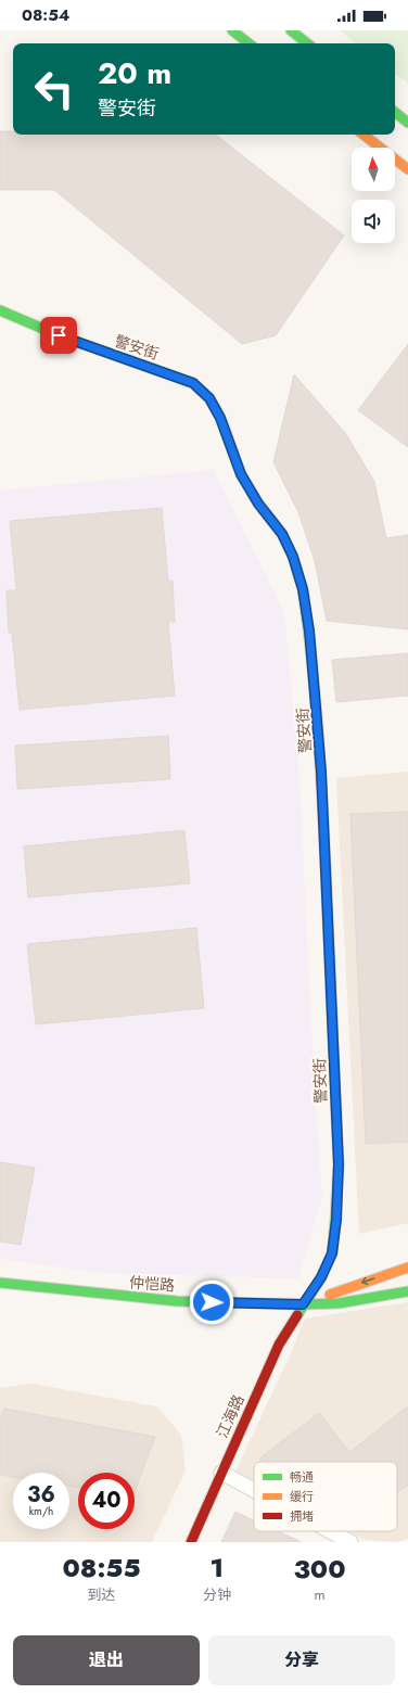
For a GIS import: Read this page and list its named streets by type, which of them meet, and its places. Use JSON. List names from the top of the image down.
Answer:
{
  "streets": {
    "street": ["警安街", "仲恺路", "江海路"]
  },
  "crossings": [
    ["警安街", "仲恺路"],
    ["警安街", "江海路"],
    ["仲恺路", "江海路"]
  ],
  "legend": ["畅通", "缓行", "拥堵"],
  "north": "top",
  "page": {
    "status": "08:54",
    "turn": ["20 m", "警安街"],
    "speed": "36 km/h",
    "limit": "40",
    "eta": [
      "08:55",
      "到达",
      "1",
      "分钟",
      "300",
      "m"
    ],
    "buttons": ["退出", "分享"]
  }
}
